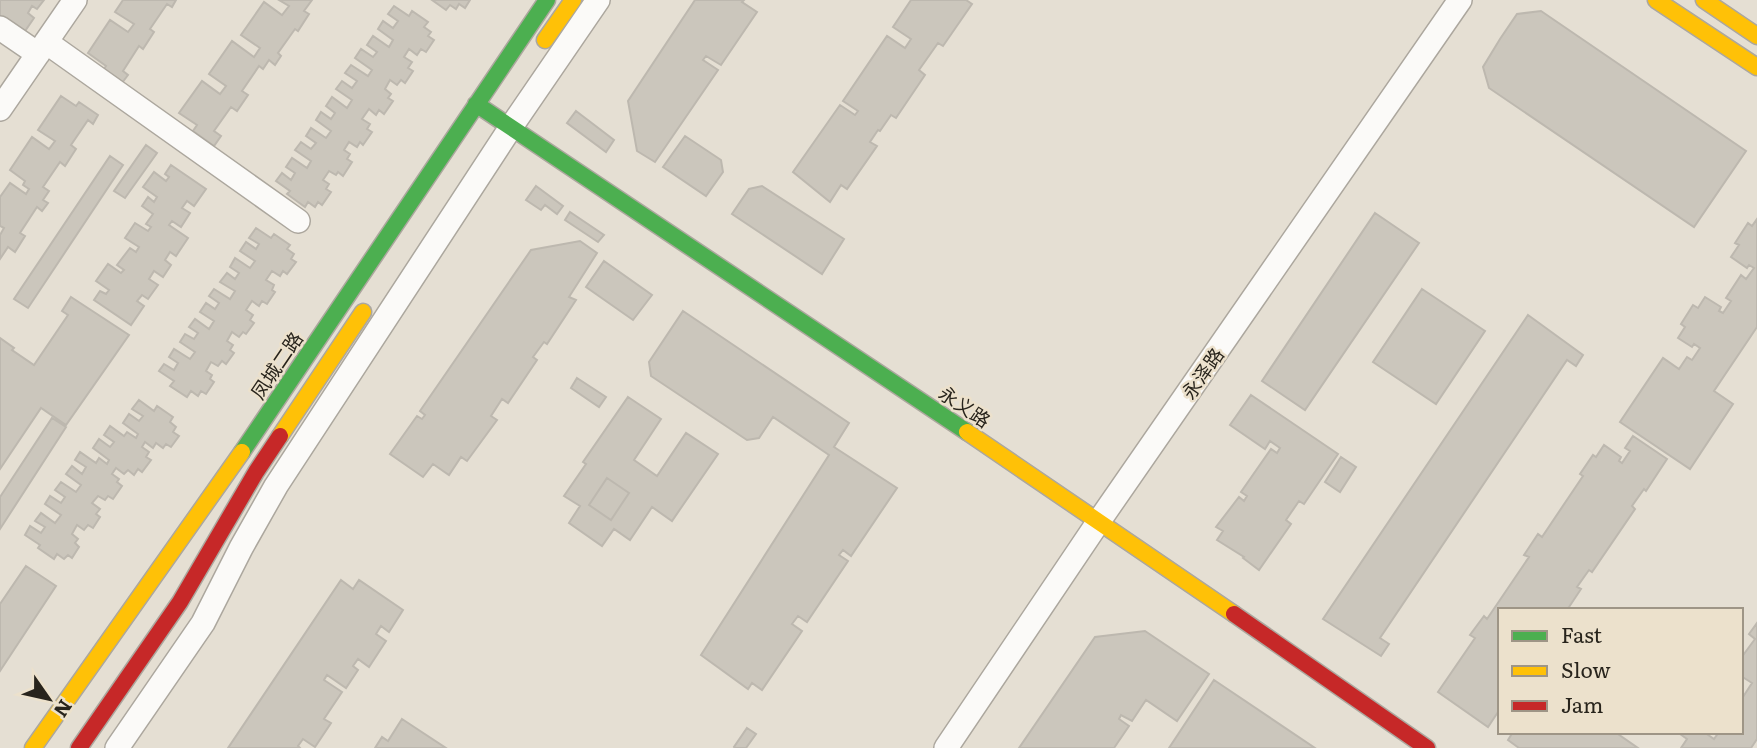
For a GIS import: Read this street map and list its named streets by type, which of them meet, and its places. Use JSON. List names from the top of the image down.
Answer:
{
  "streets": {
    "main road": ["凤城二路", "永义路"],
    "street": ["永泽路"]
  },
  "crossings": [
    ["凤城二路", "永义路"],
    ["永泽路", "永义路"]
  ],
  "legend": ["Fast", "Slow", "Jam"],
  "north": "bottom right"
}
